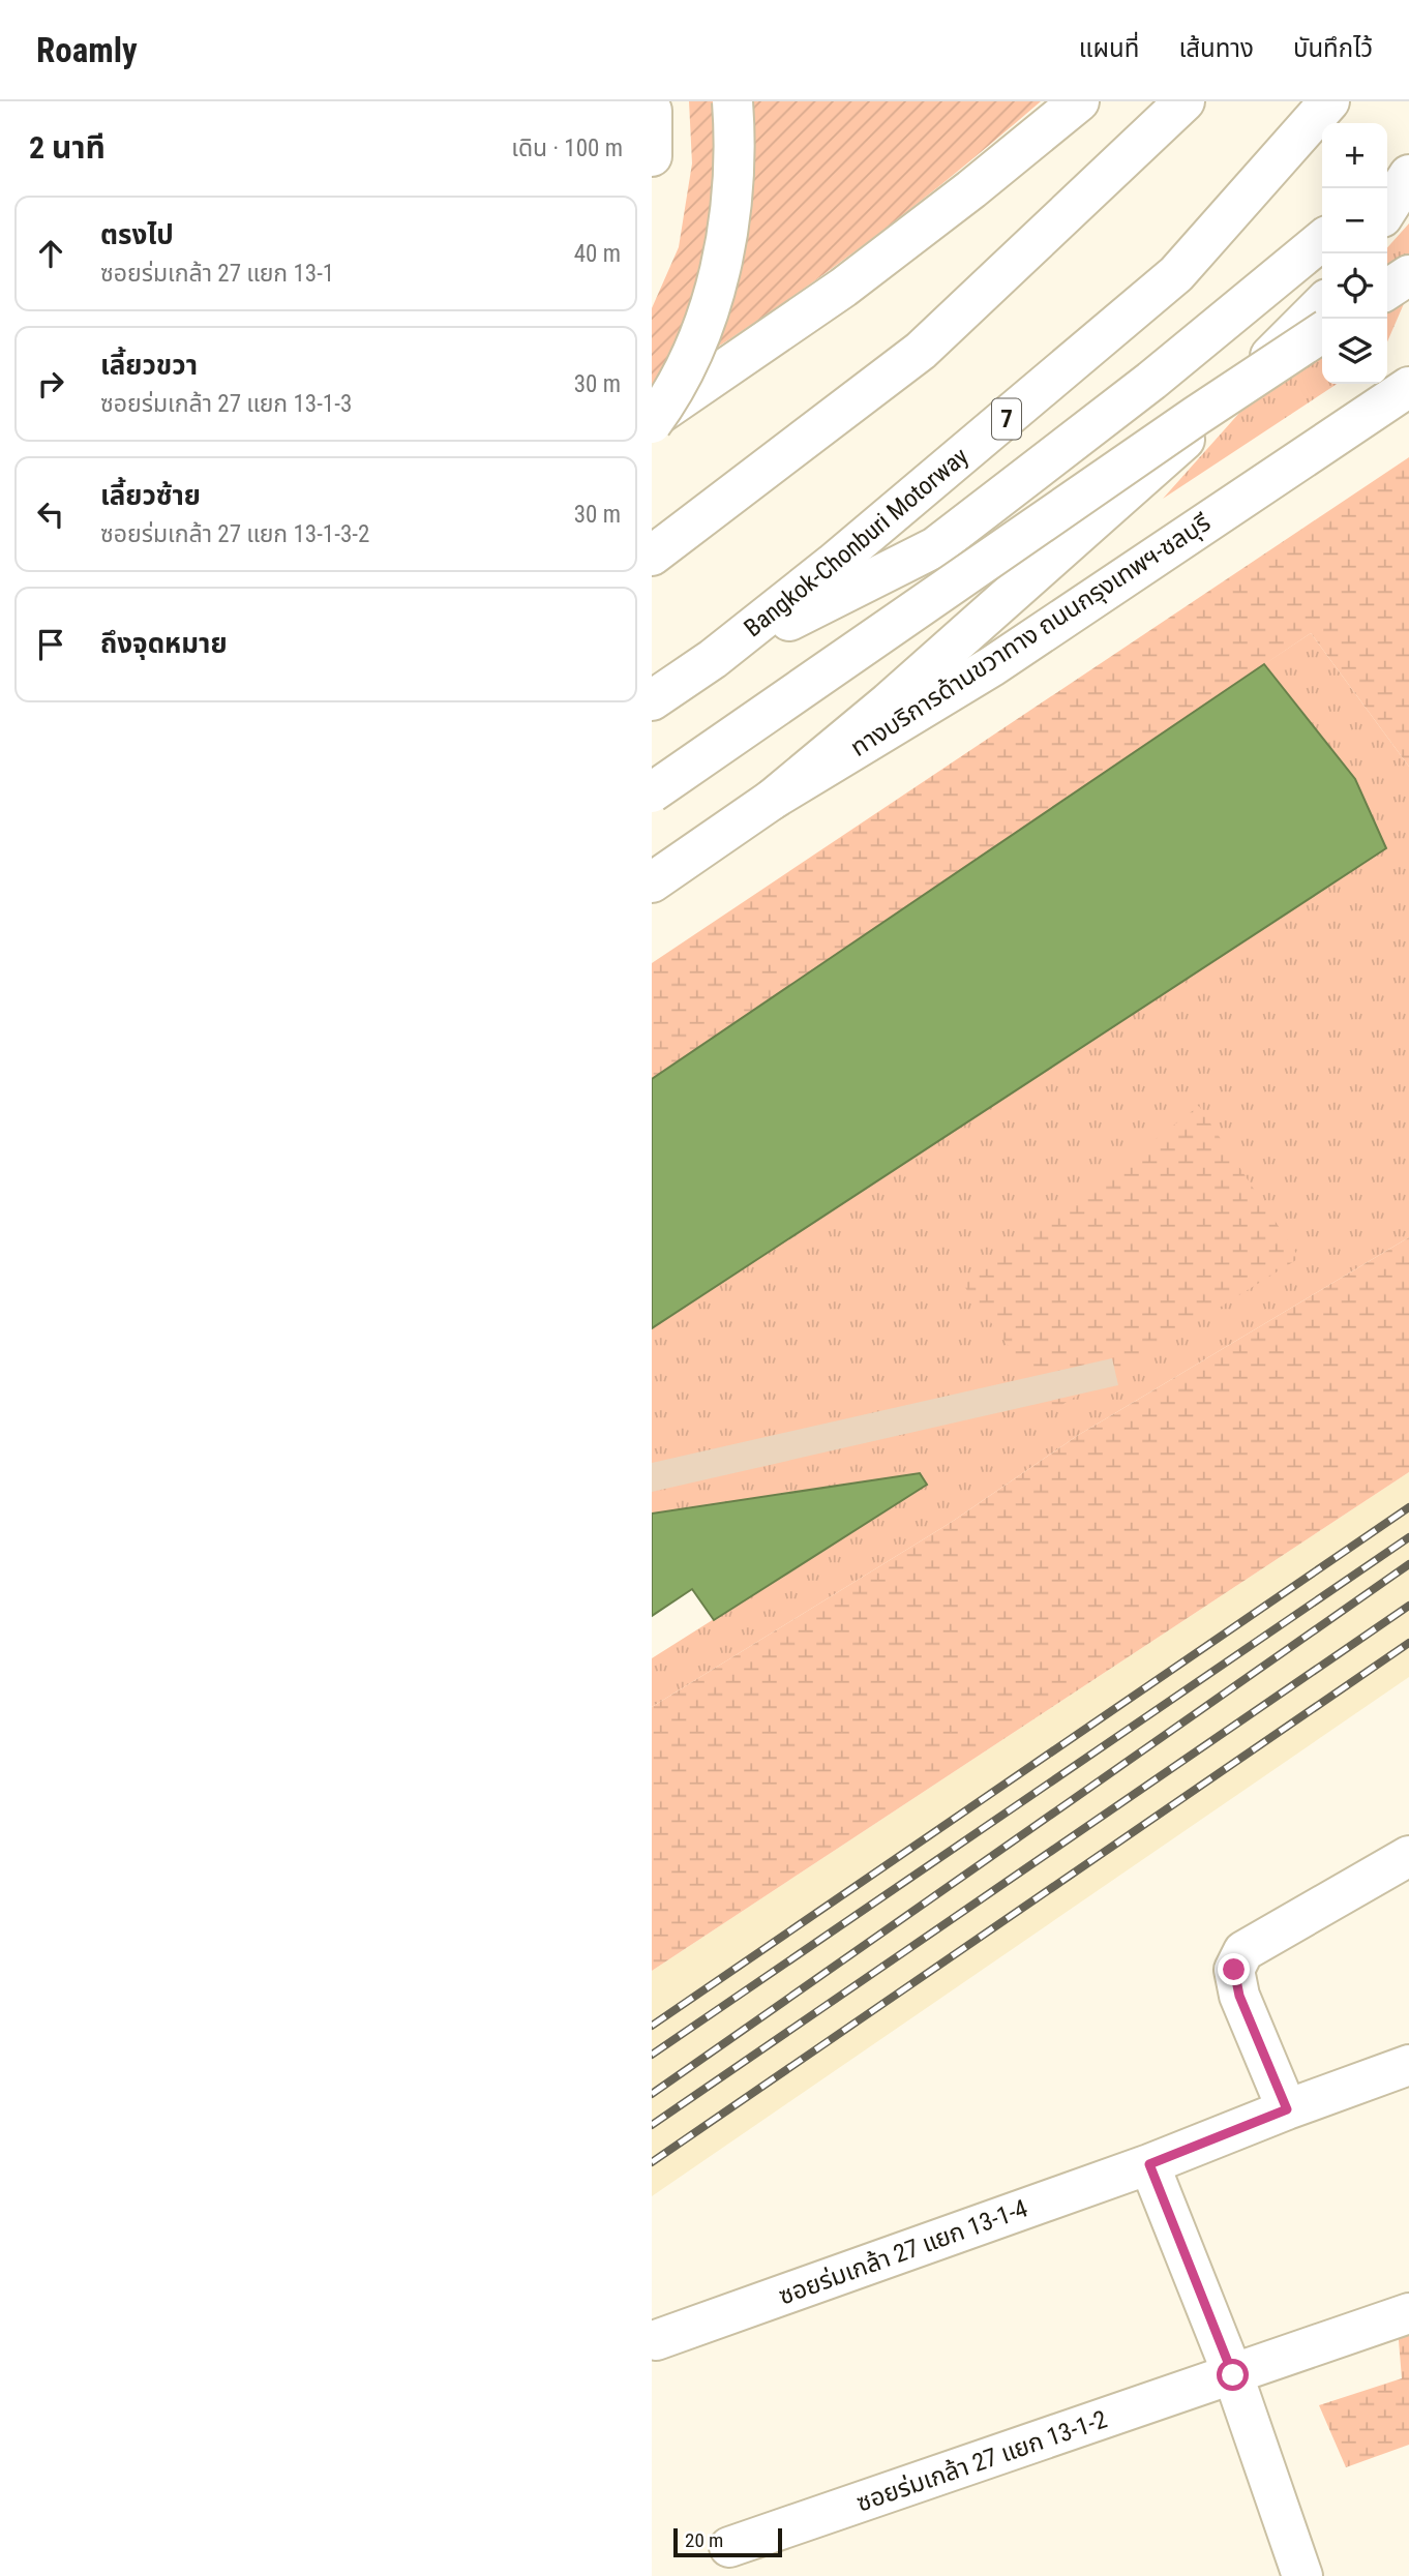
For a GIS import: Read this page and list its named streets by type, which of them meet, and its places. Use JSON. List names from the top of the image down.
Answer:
{
  "streets": {
    "main road": [
      "7",
      "Bangkok-Chonburi Motorway",
      "ทางบริการด้านขวาทาง ถนนกรุงเทพฯ-ชลบุรี",
      "ซอยร่มเกล้า 27 แยก 13-1-4",
      "ซอยร่มเกล้า 27 แยก 13-1-2"
    ]
  },
  "scale_bar": "20 m",
  "page": {
    "header": "Roamly",
    "nav": ["แผนที่", "เส้นทาง", "บันทึกไว้"],
    "heading": ["2 นาที", "เดิน · 100 m"],
    "map_buttons": ["+", "−"],
    "list": [
      ["ตรงไป", "ซอยร่มเกล้า 27 แยก 13-1", "40 m"],
      ["เลี้ยวขวา", "ซอยร่มเกล้า 27 แยก 13-1-3", "30 m"],
      ["เลี้ยวซ้าย", "ซอยร่มเกล้า 27 แยก 13-1-3-2", "30 m"],
      "ถึงจุดหมาย"
    ],
    "scale": "20 m"
  }
}
